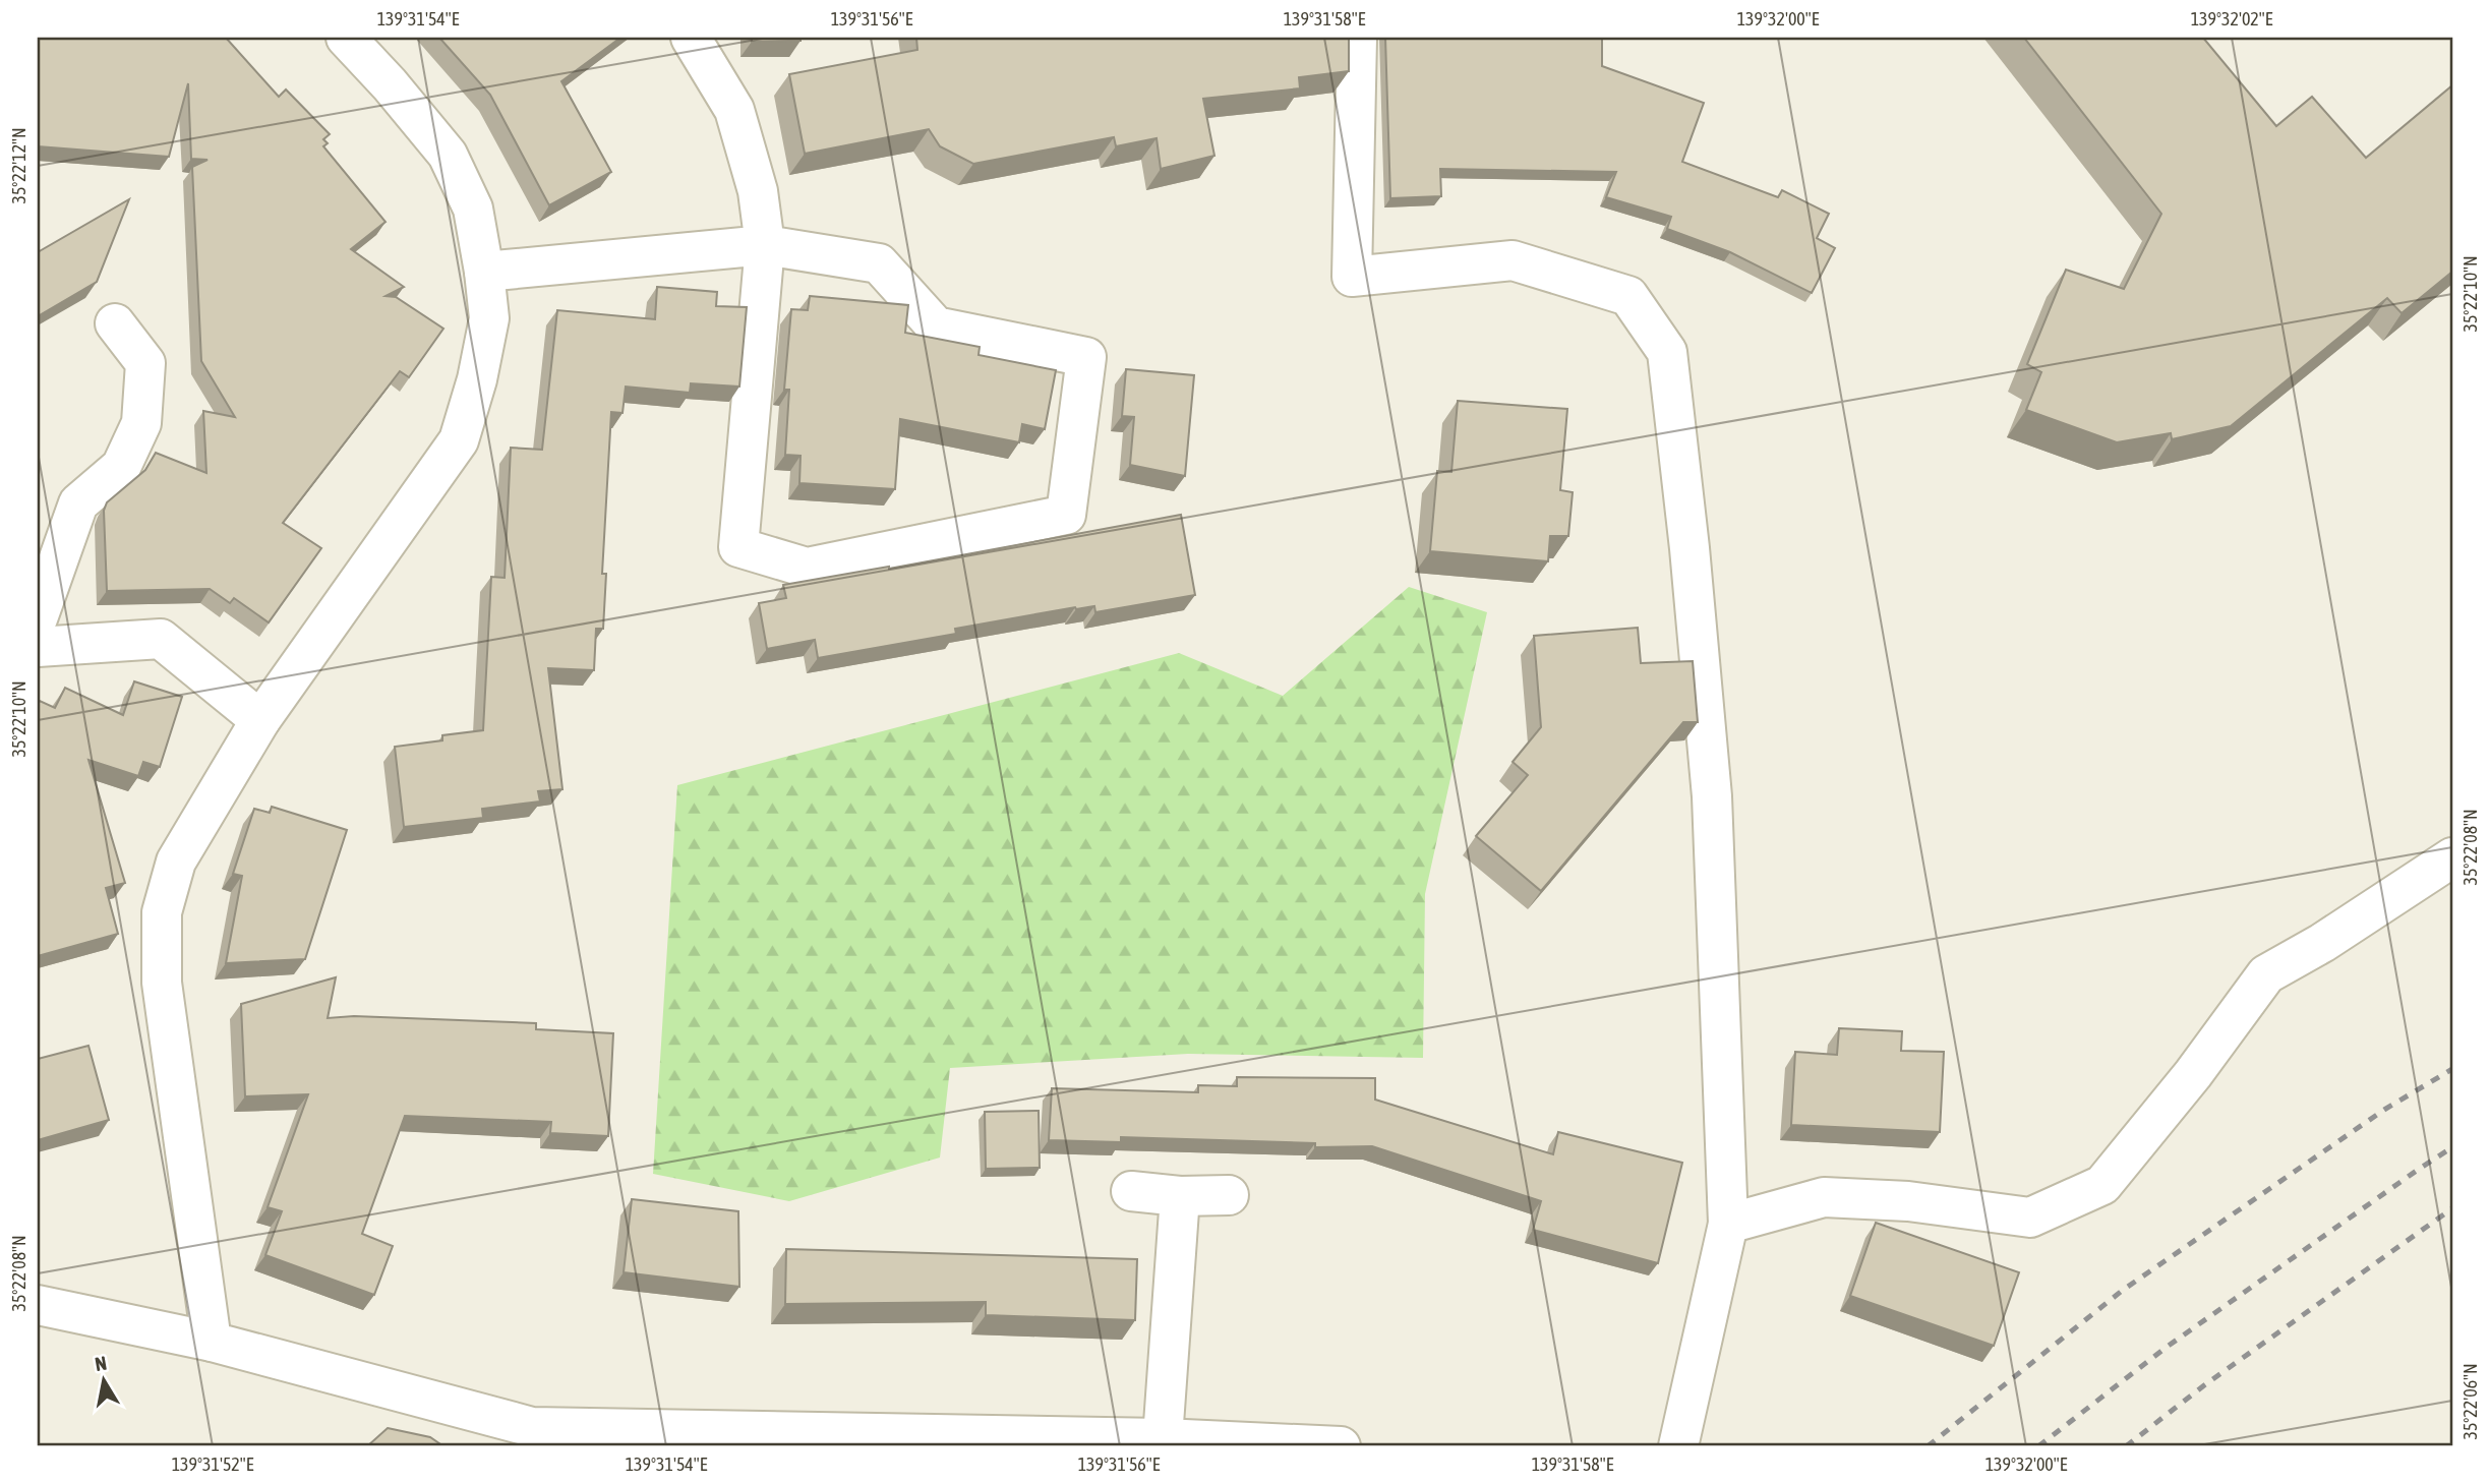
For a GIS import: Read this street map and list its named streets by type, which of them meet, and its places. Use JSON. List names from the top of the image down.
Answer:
{
  "north": "top",
  "coordinates": [
    "139°31'54\"E",
    "139°31'56\"E",
    "139°31'58\"E",
    "139°32'00\"E",
    "139°32'02\"E",
    "35°22'12\"N",
    "35°22'10\"N",
    "35°22'08\"N",
    "35°22'06\"N",
    "139°31'52\"E"
  ]
}
